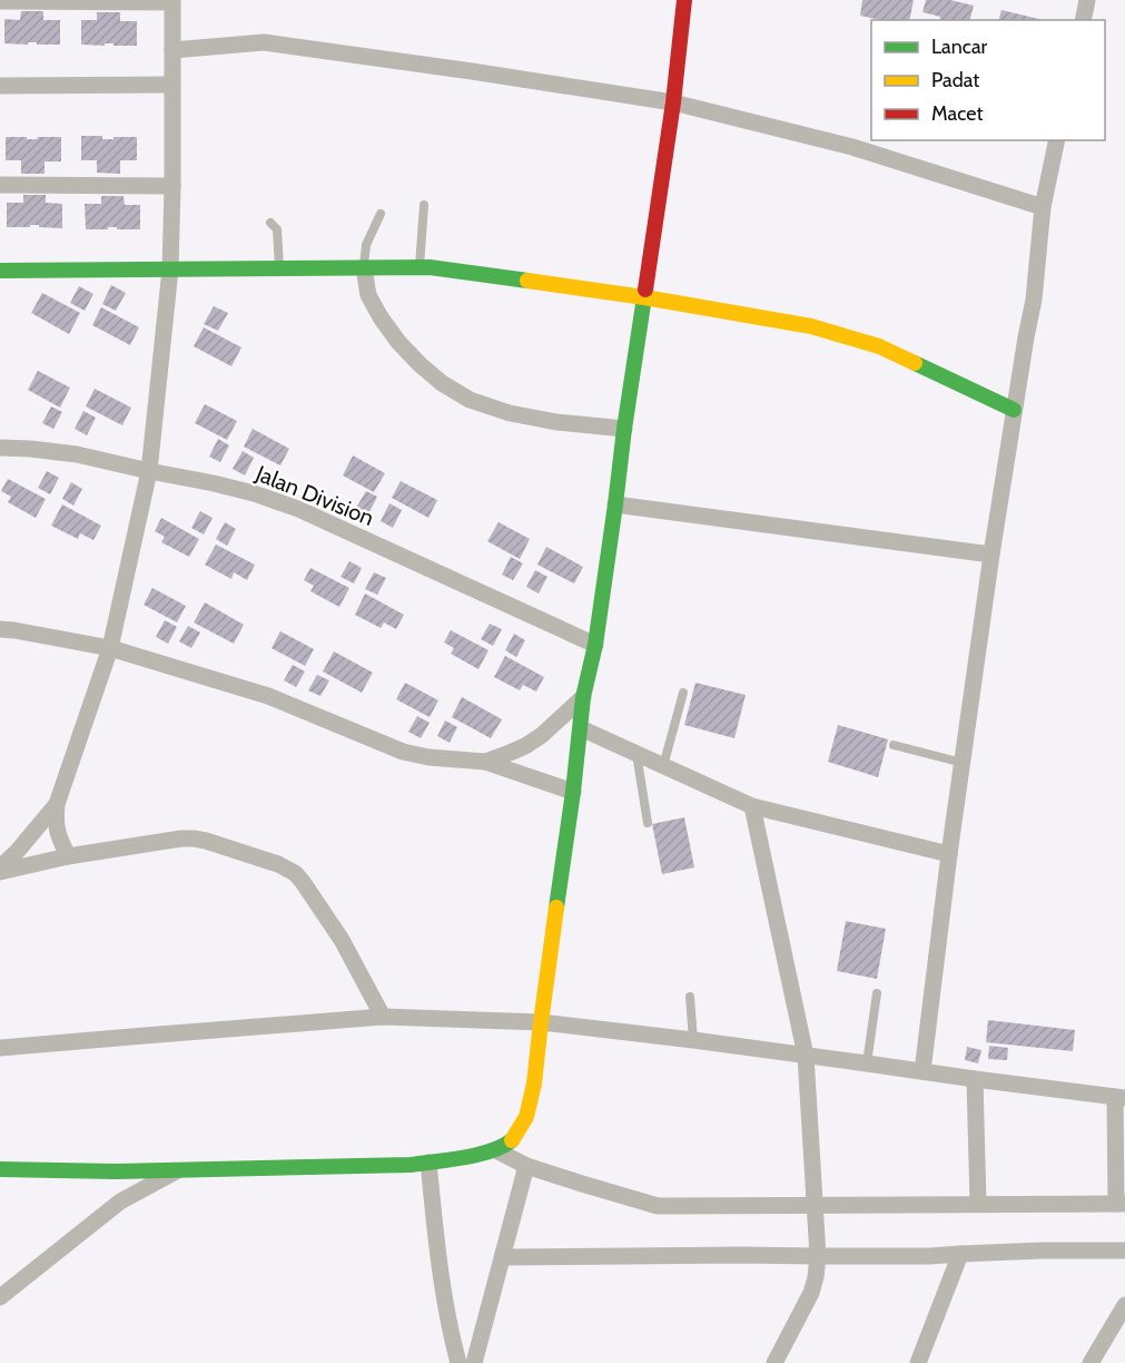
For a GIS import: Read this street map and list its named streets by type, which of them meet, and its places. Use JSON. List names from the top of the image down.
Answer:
{
  "streets": {
    "street": ["Jalan Division"]
  },
  "legend": ["Lancar", "Padat", "Macet"]
}
